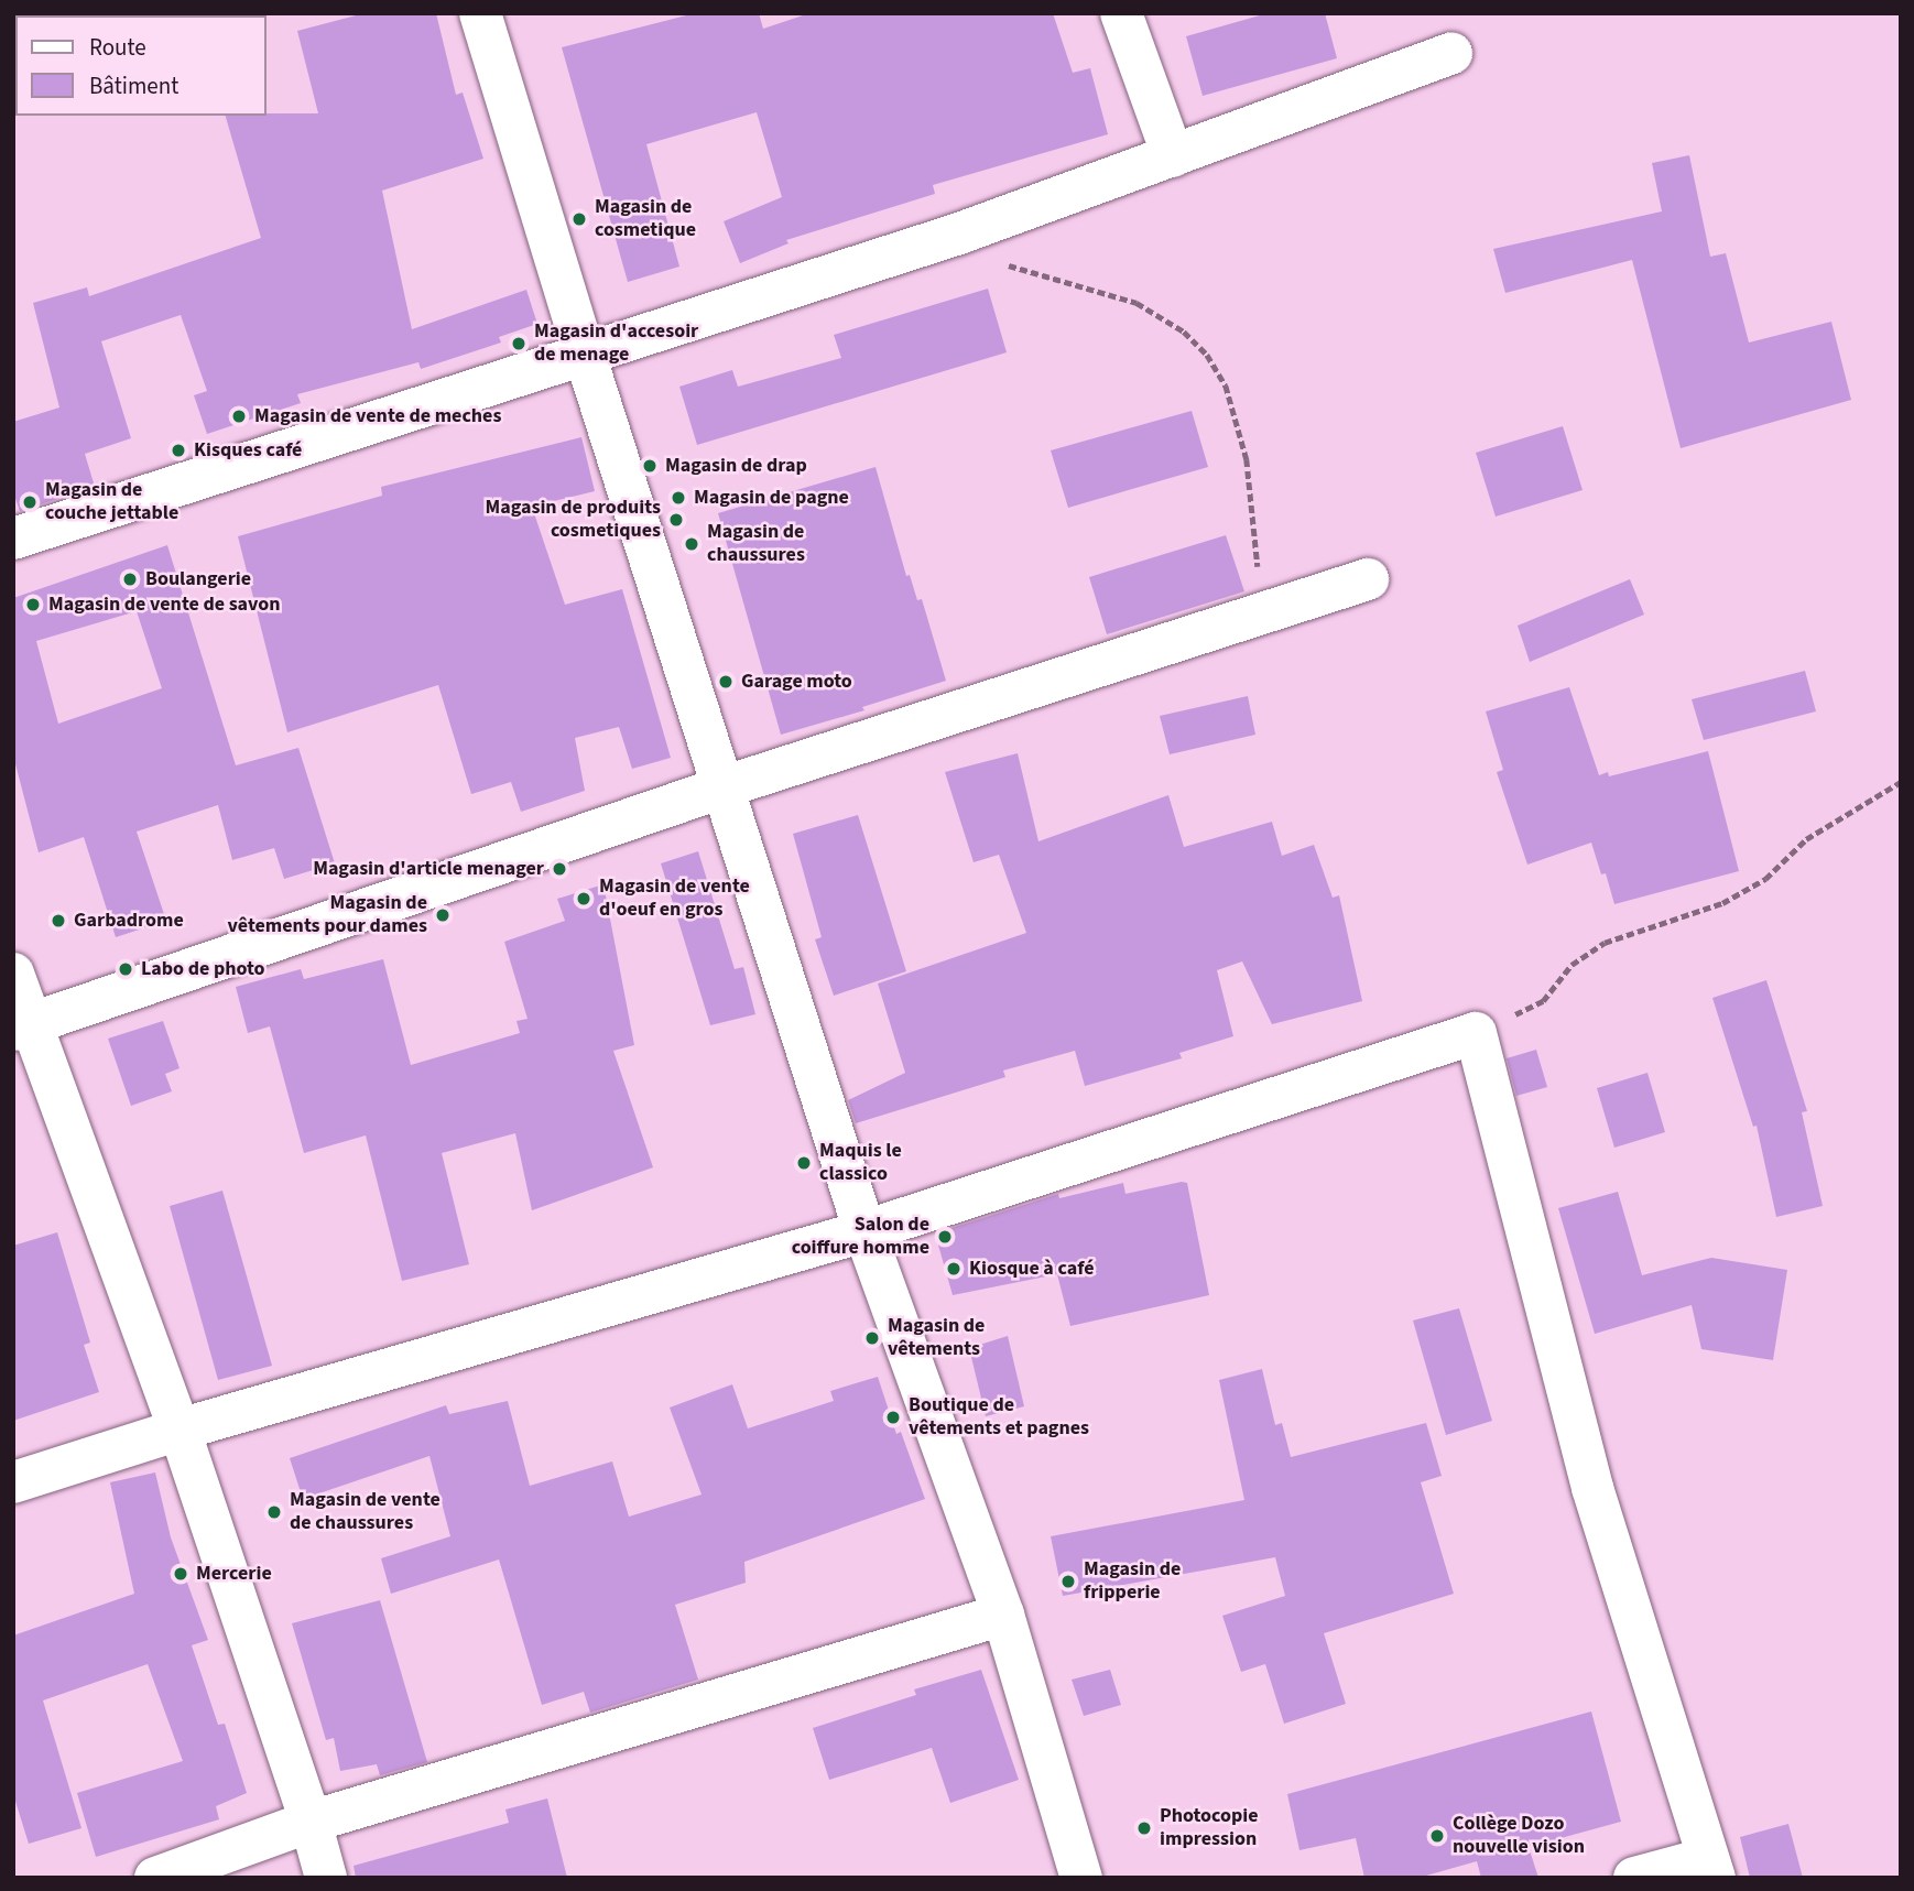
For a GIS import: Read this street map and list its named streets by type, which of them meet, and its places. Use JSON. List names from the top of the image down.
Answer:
{
  "places": [
    "Magasin de cosmetique",
    "Magasin d'accesoir de menage",
    "Magasin de vente de meches",
    "Kisques café",
    "Magasin de drap",
    "Magasin de pagne",
    "Magasin de couche jettable",
    "Magasin de produits cosmetiques",
    "Magasin de chaussures",
    "Boulangerie",
    "Magasin de vente de savon",
    "Garage moto",
    "Magasin d'article menager",
    "Magasin de vente d'oeuf en gros",
    "Magasin de vêtements pour dames",
    "Garbadrome",
    "Labo de photo",
    "Maquis le classico",
    "Salon de coiffure homme",
    "Kiosque à café",
    "Magasin de vêtements",
    "Boutique de vêtements et pagnes",
    "Magasin de vente de chaussures",
    "Mercerie",
    "Magasin de fripperie",
    "Photocopie impression",
    "Collège Dozo nouvelle vision"
  ],
  "legend": ["Route", "Bâtiment"]
}
